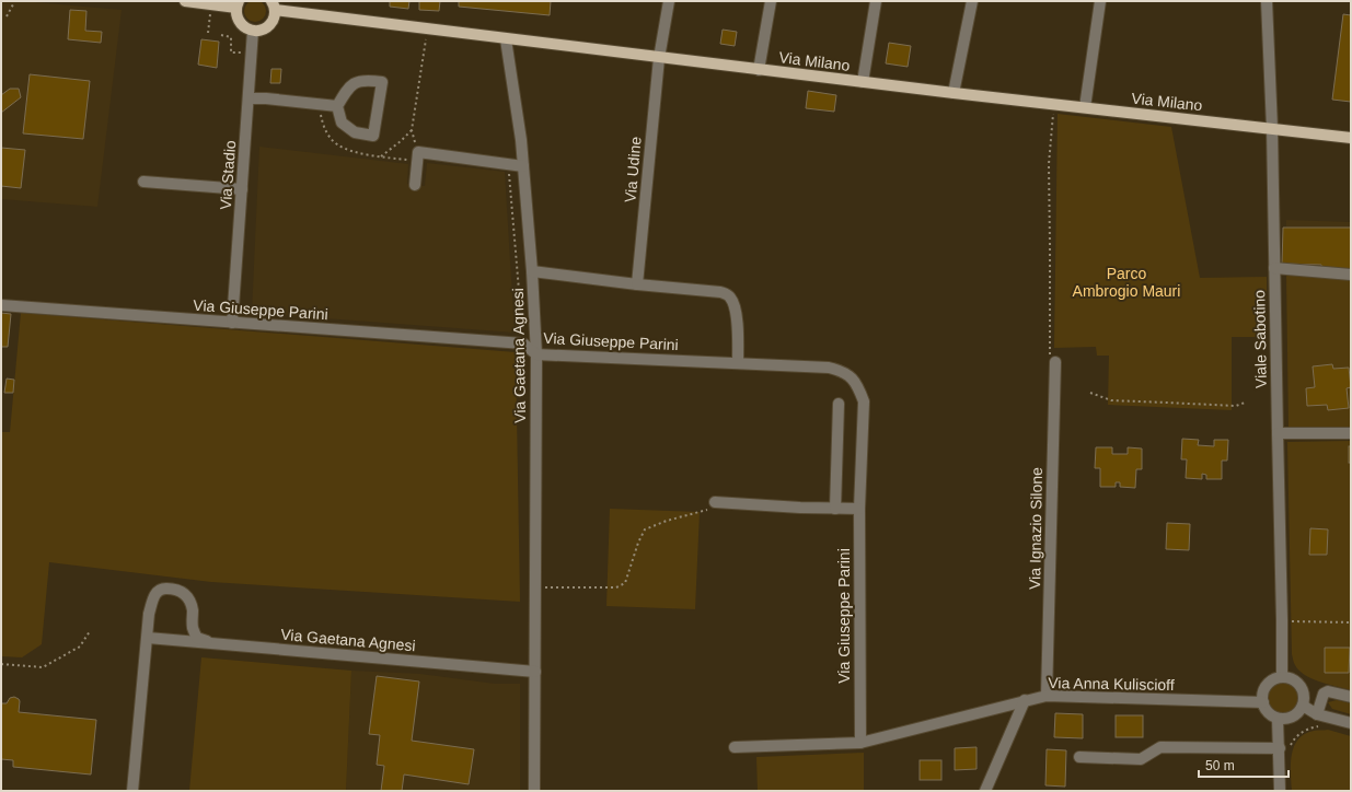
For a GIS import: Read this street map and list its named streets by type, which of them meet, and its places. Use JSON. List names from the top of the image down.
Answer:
{
  "streets": {
    "main road": ["Via Milano"],
    "street": [
      "Via Udine",
      "Via Stadio",
      "Via Giuseppe Parini",
      "Viale Sabotino",
      "Via Gaetana Agnesi",
      "Via Ignazio Silone",
      "Via Anna Kuliscioff"
    ]
  },
  "crossings": [
    ["Via Milano", "Via Udine"],
    ["Via Milano", "Via Stadio"],
    ["Via Milano", "Viale Sabotino"],
    ["Via Milano", "Via Gaetana Agnesi"],
    ["Via Stadio", "Via Giuseppe Parini"],
    ["Via Giuseppe Parini", "Via Gaetana Agnesi"],
    ["Via Giuseppe Parini", "Via Anna Kuliscioff"],
    ["Viale Sabotino", "Via Anna Kuliscioff"],
    ["Via Ignazio Silone", "Via Anna Kuliscioff"]
  ],
  "parks": ["Parco Ambrogio Mauri"],
  "scale_bar": "50 m"
}
